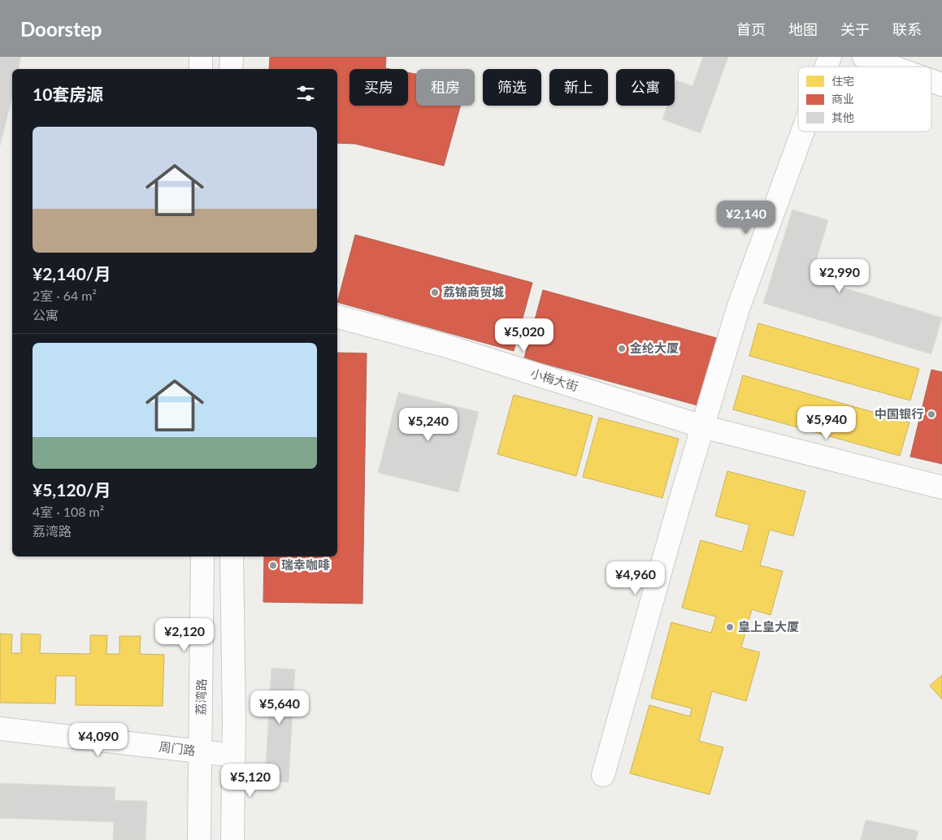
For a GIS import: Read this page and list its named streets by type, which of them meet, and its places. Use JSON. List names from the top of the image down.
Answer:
{
  "streets": {
    "street": ["小梅大街", "荔湾路", "周门路"]
  },
  "crossings": [
    ["荔湾路", "周门路"]
  ],
  "places": [
    "荔锦商贸城",
    "金纶大厦",
    "中国银行",
    "瑞幸咖啡",
    "皇上皇大厦"
  ],
  "legend": ["住宅", "商业", "其他"],
  "page": {
    "header": "Doorstep",
    "nav": [
      "首页",
      "地图",
      "关于",
      "联系"
    ],
    "chip": [
      "买房",
      "租房",
      "筛选",
      "新上",
      "公寓"
    ],
    "heading": "10套房源",
    "list": [
      {
        "name": "¥2,140/月",
        "note": "2室 · 64 m² · 公寓"
      },
      {
        "name": "¥5,120/月",
        "note": "4室 · 108 m² · 荔湾路"
      }
    ],
    "price": [
      "¥2,140",
      "¥2,990",
      "¥5,020",
      "¥5,940",
      "¥5,240",
      "¥4,960",
      "¥2,120",
      "¥5,640",
      "¥4,090",
      "¥5,120"
    ]
  }
}
